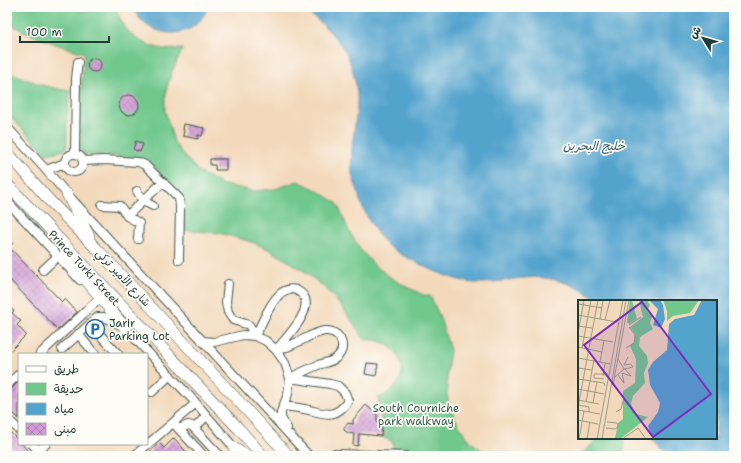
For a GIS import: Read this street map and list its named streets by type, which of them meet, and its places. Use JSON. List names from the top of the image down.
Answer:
{
  "streets": {
    "main road": ["شارع الأمير تركي"],
    "street": ["Prince Turki Street"]
  },
  "water": ["خليج البحرين"],
  "parks": ["South Courniche park walkway"],
  "places": {
    "parking": ["Jarir Parking Lot"]
  },
  "legend": [
    "طريق",
    "حديقة",
    "مياه",
    "مبنى"
  ],
  "scale_bar": "100 m",
  "north": "top left"
}
